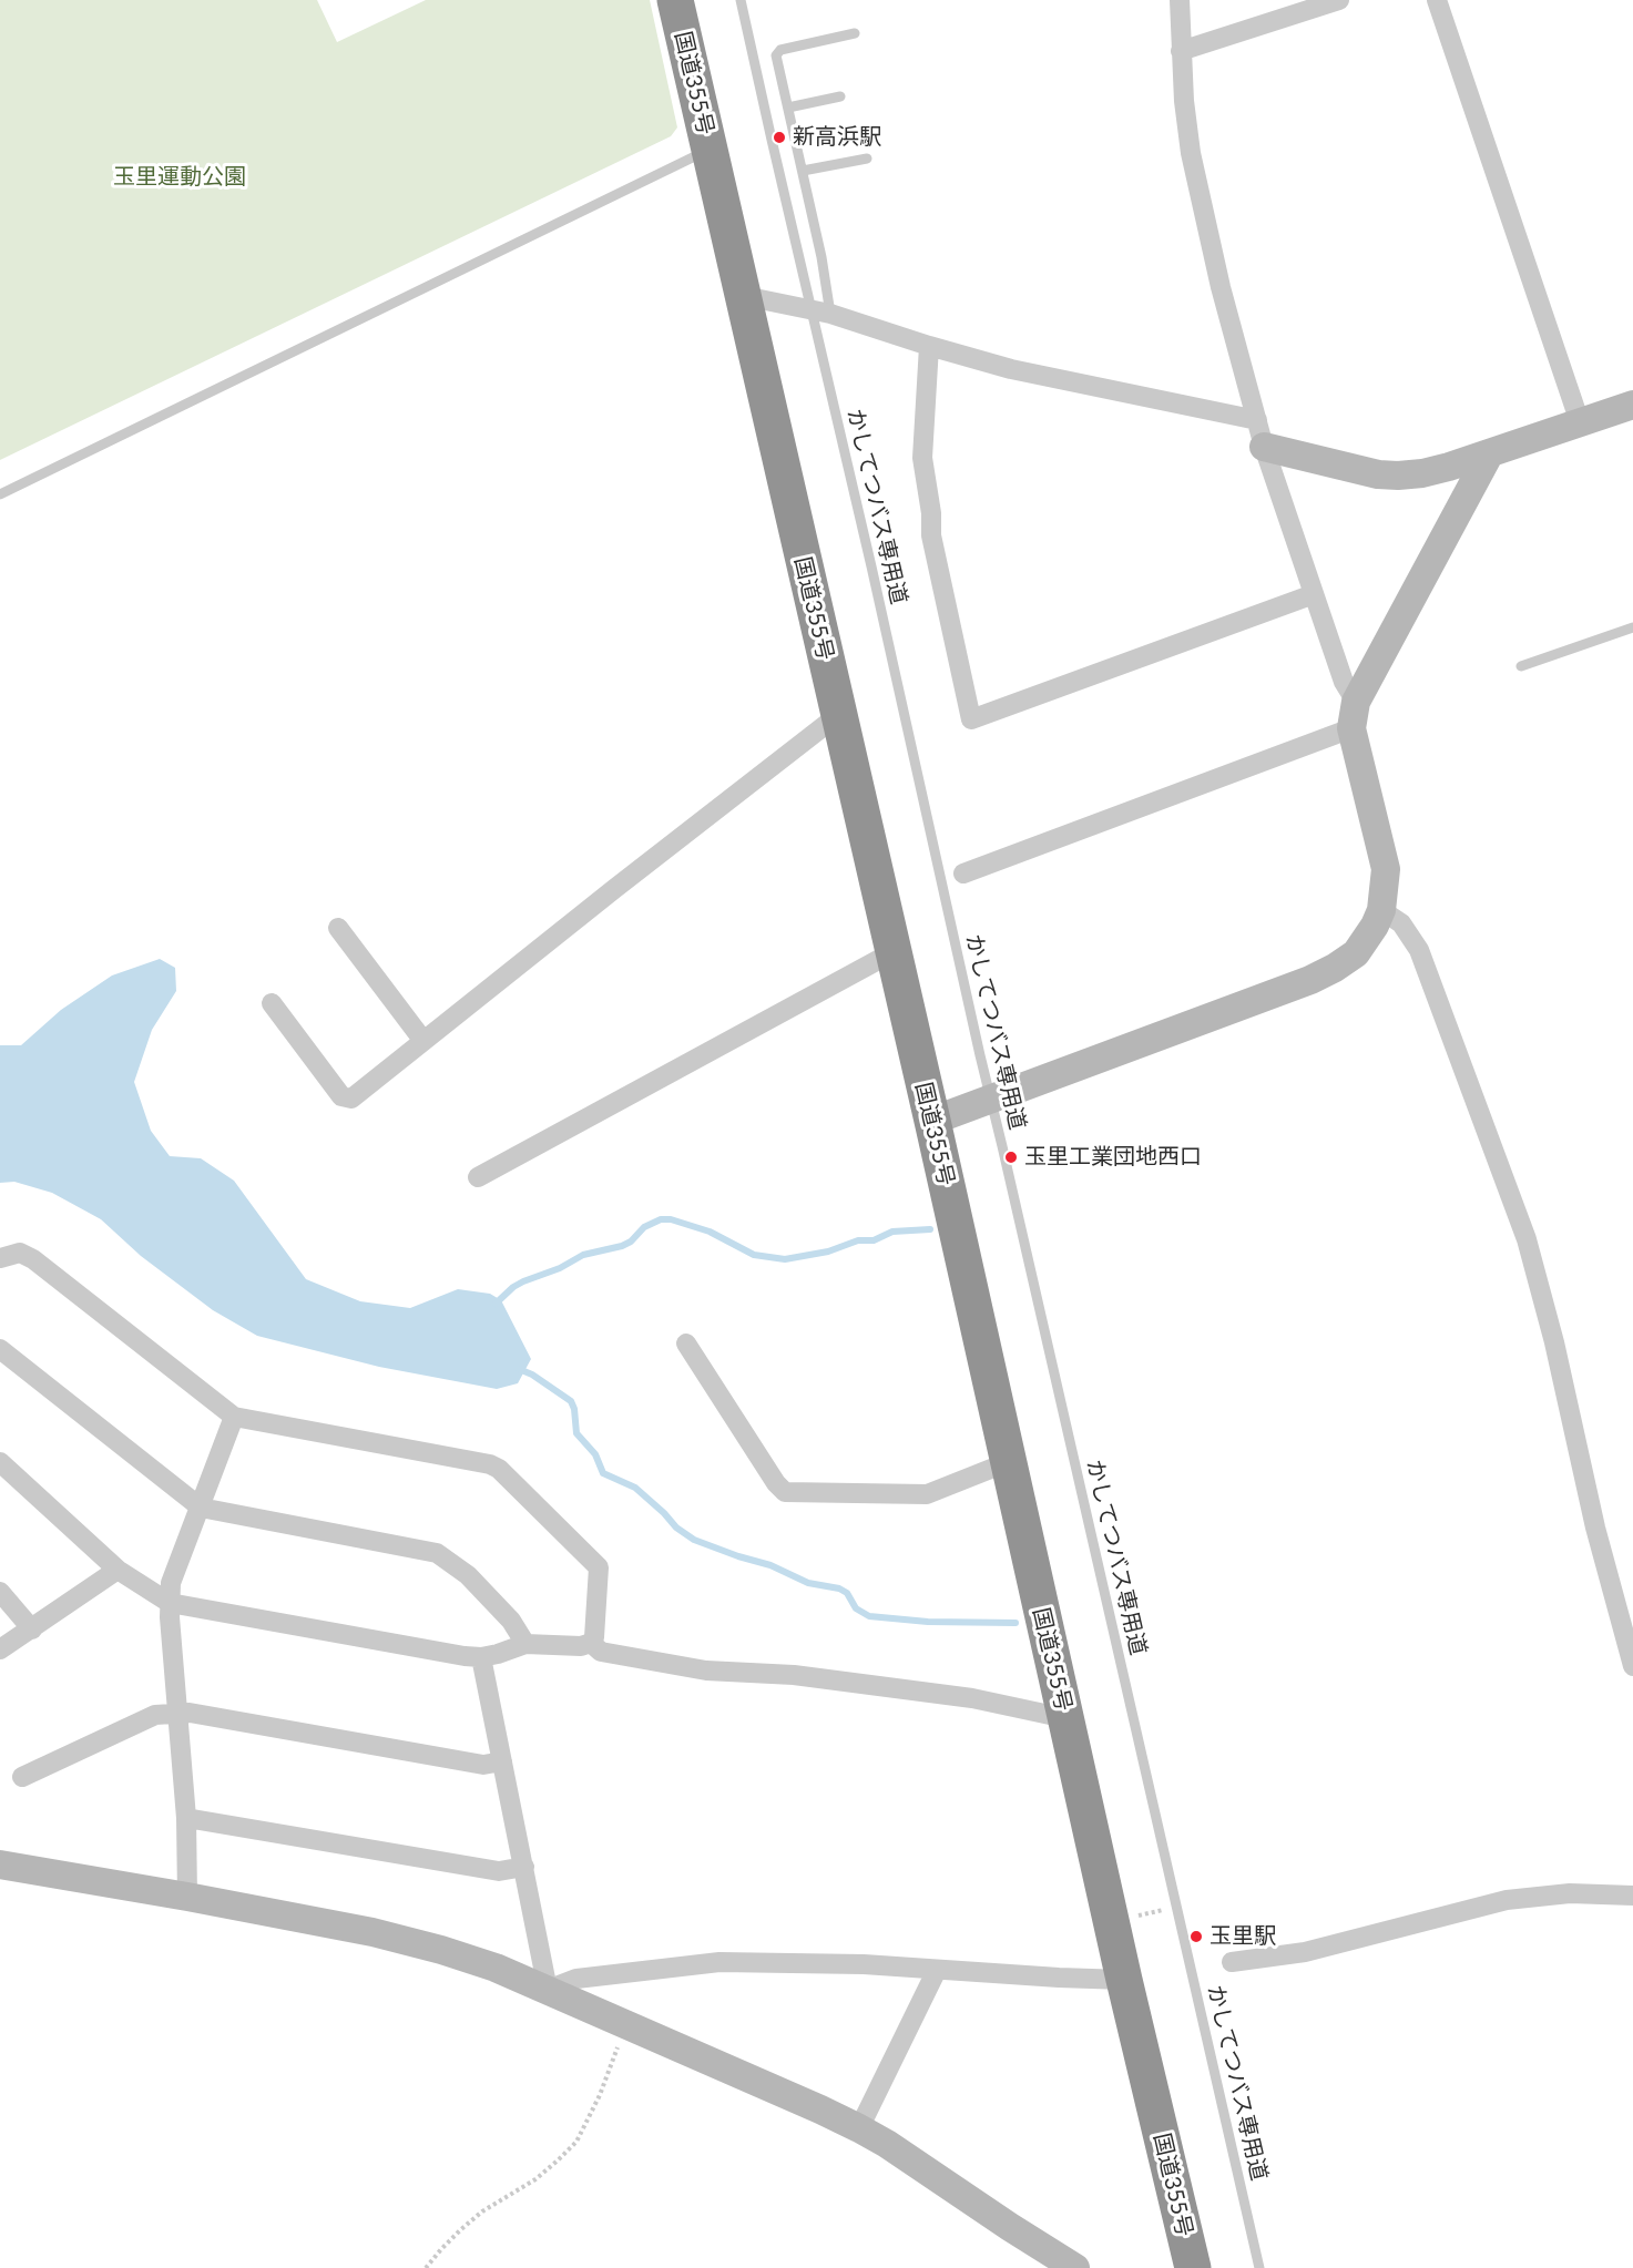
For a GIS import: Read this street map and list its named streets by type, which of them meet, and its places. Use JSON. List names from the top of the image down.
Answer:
{
  "streets": {
    "highway": ["国道355号"],
    "lane": ["かしてつバス専用道"]
  },
  "parks": ["玉里運動公園"],
  "places": ["新高浜駅", "玉里工業団地西口", "玉里駅"]
}
